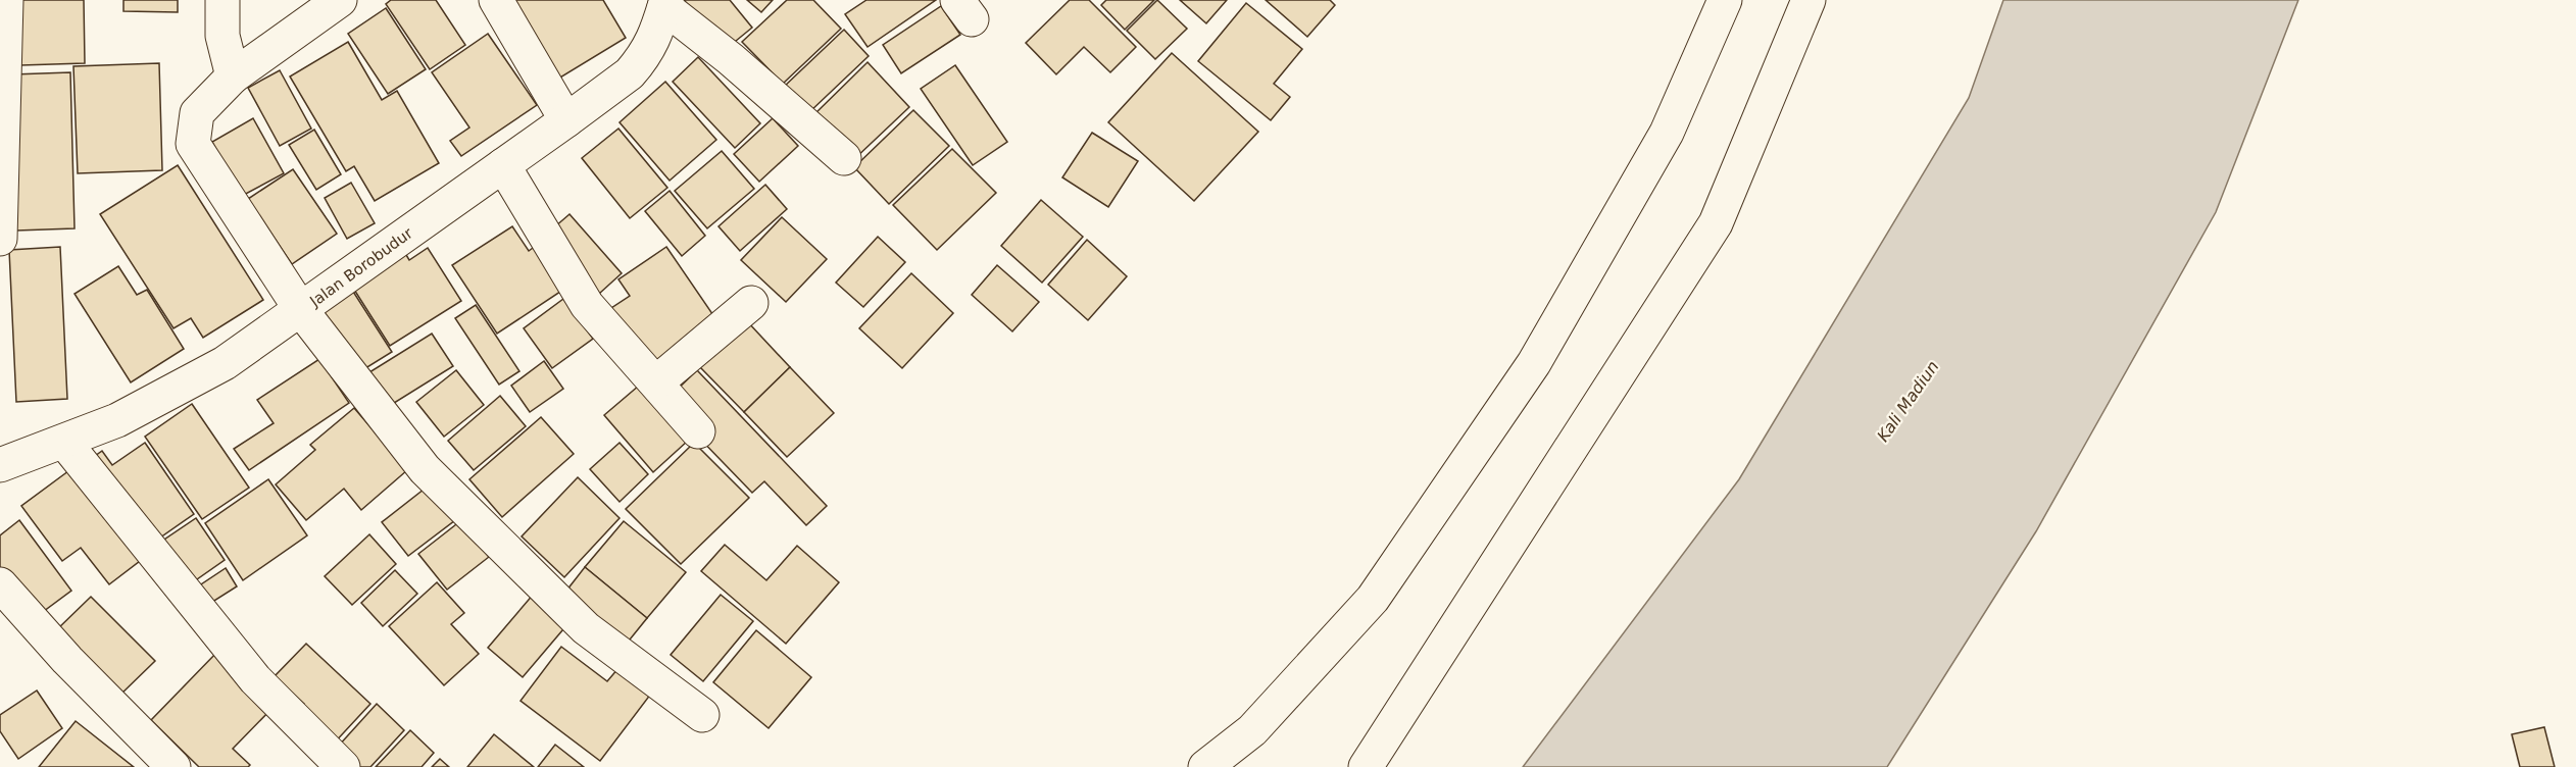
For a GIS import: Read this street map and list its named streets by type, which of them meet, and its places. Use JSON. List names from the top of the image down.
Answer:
{
  "streets": {
    "street": ["Jalan Borobudur"]
  },
  "water": ["Kali Madiun"]
}
